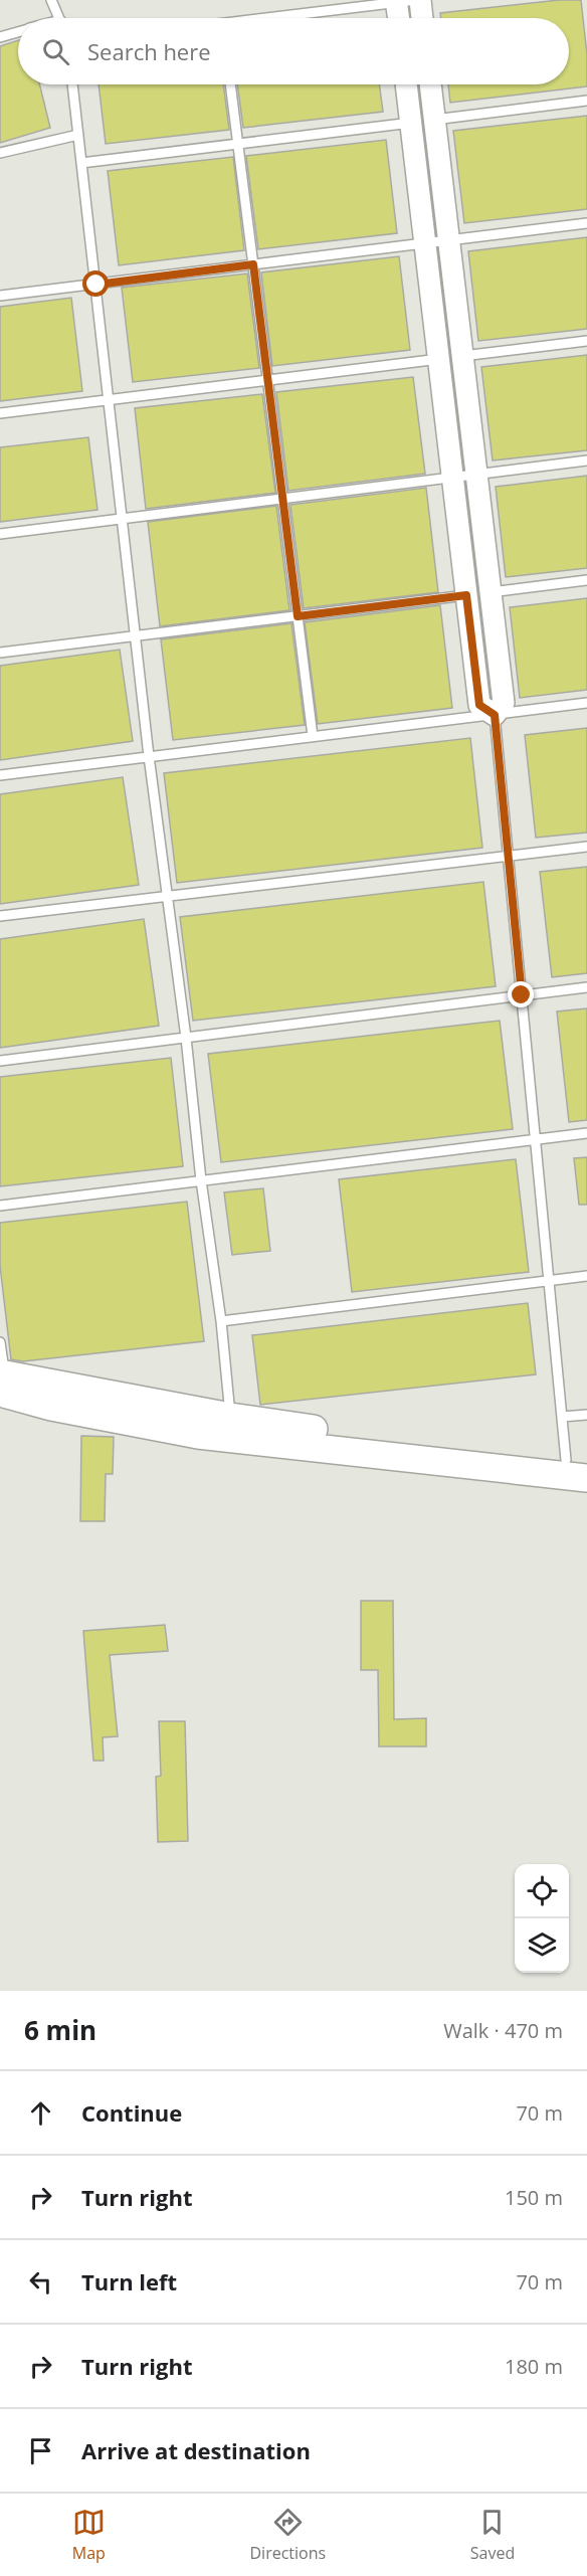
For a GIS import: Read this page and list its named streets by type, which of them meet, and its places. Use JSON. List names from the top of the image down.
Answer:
{
  "page": {
    "search": "Search here",
    "heading": ["6 min", "Walk · 470 m"],
    "list": [
      ["Continue", "70 m"],
      ["Turn right", "150 m"],
      ["Turn left", "70 m"],
      ["Turn right", "180 m"],
      "Arrive at destination"
    ],
    "nav": ["Map", "Directions", "Saved"]
  }
}
